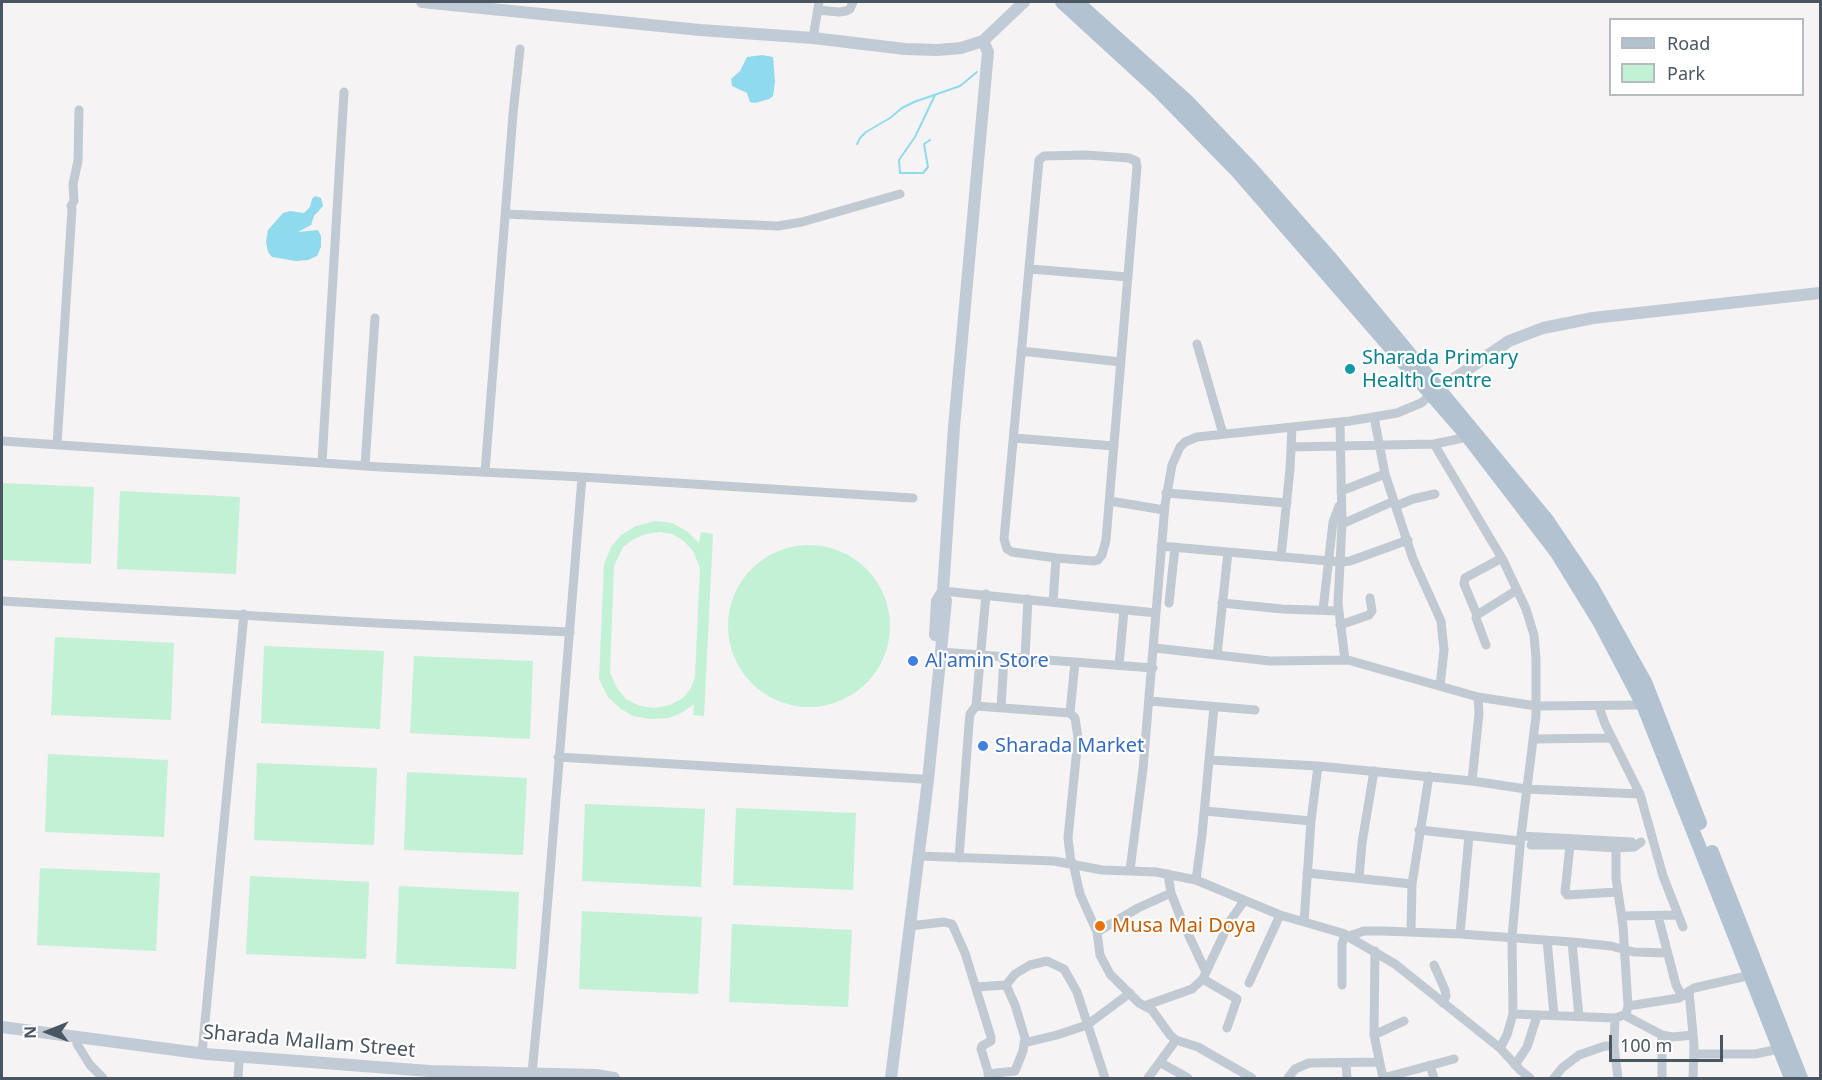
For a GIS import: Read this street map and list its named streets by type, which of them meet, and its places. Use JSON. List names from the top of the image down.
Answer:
{
  "streets": {
    "street": ["Sharada Mallam Street"]
  },
  "places": [
    "Sharada Primary Health Centre",
    "Al'amin Store",
    "Sharada Market",
    "Musa Mai Doya"
  ],
  "legend": ["Road", "Park"],
  "scale_bar": "100 m",
  "north": "left"
}
